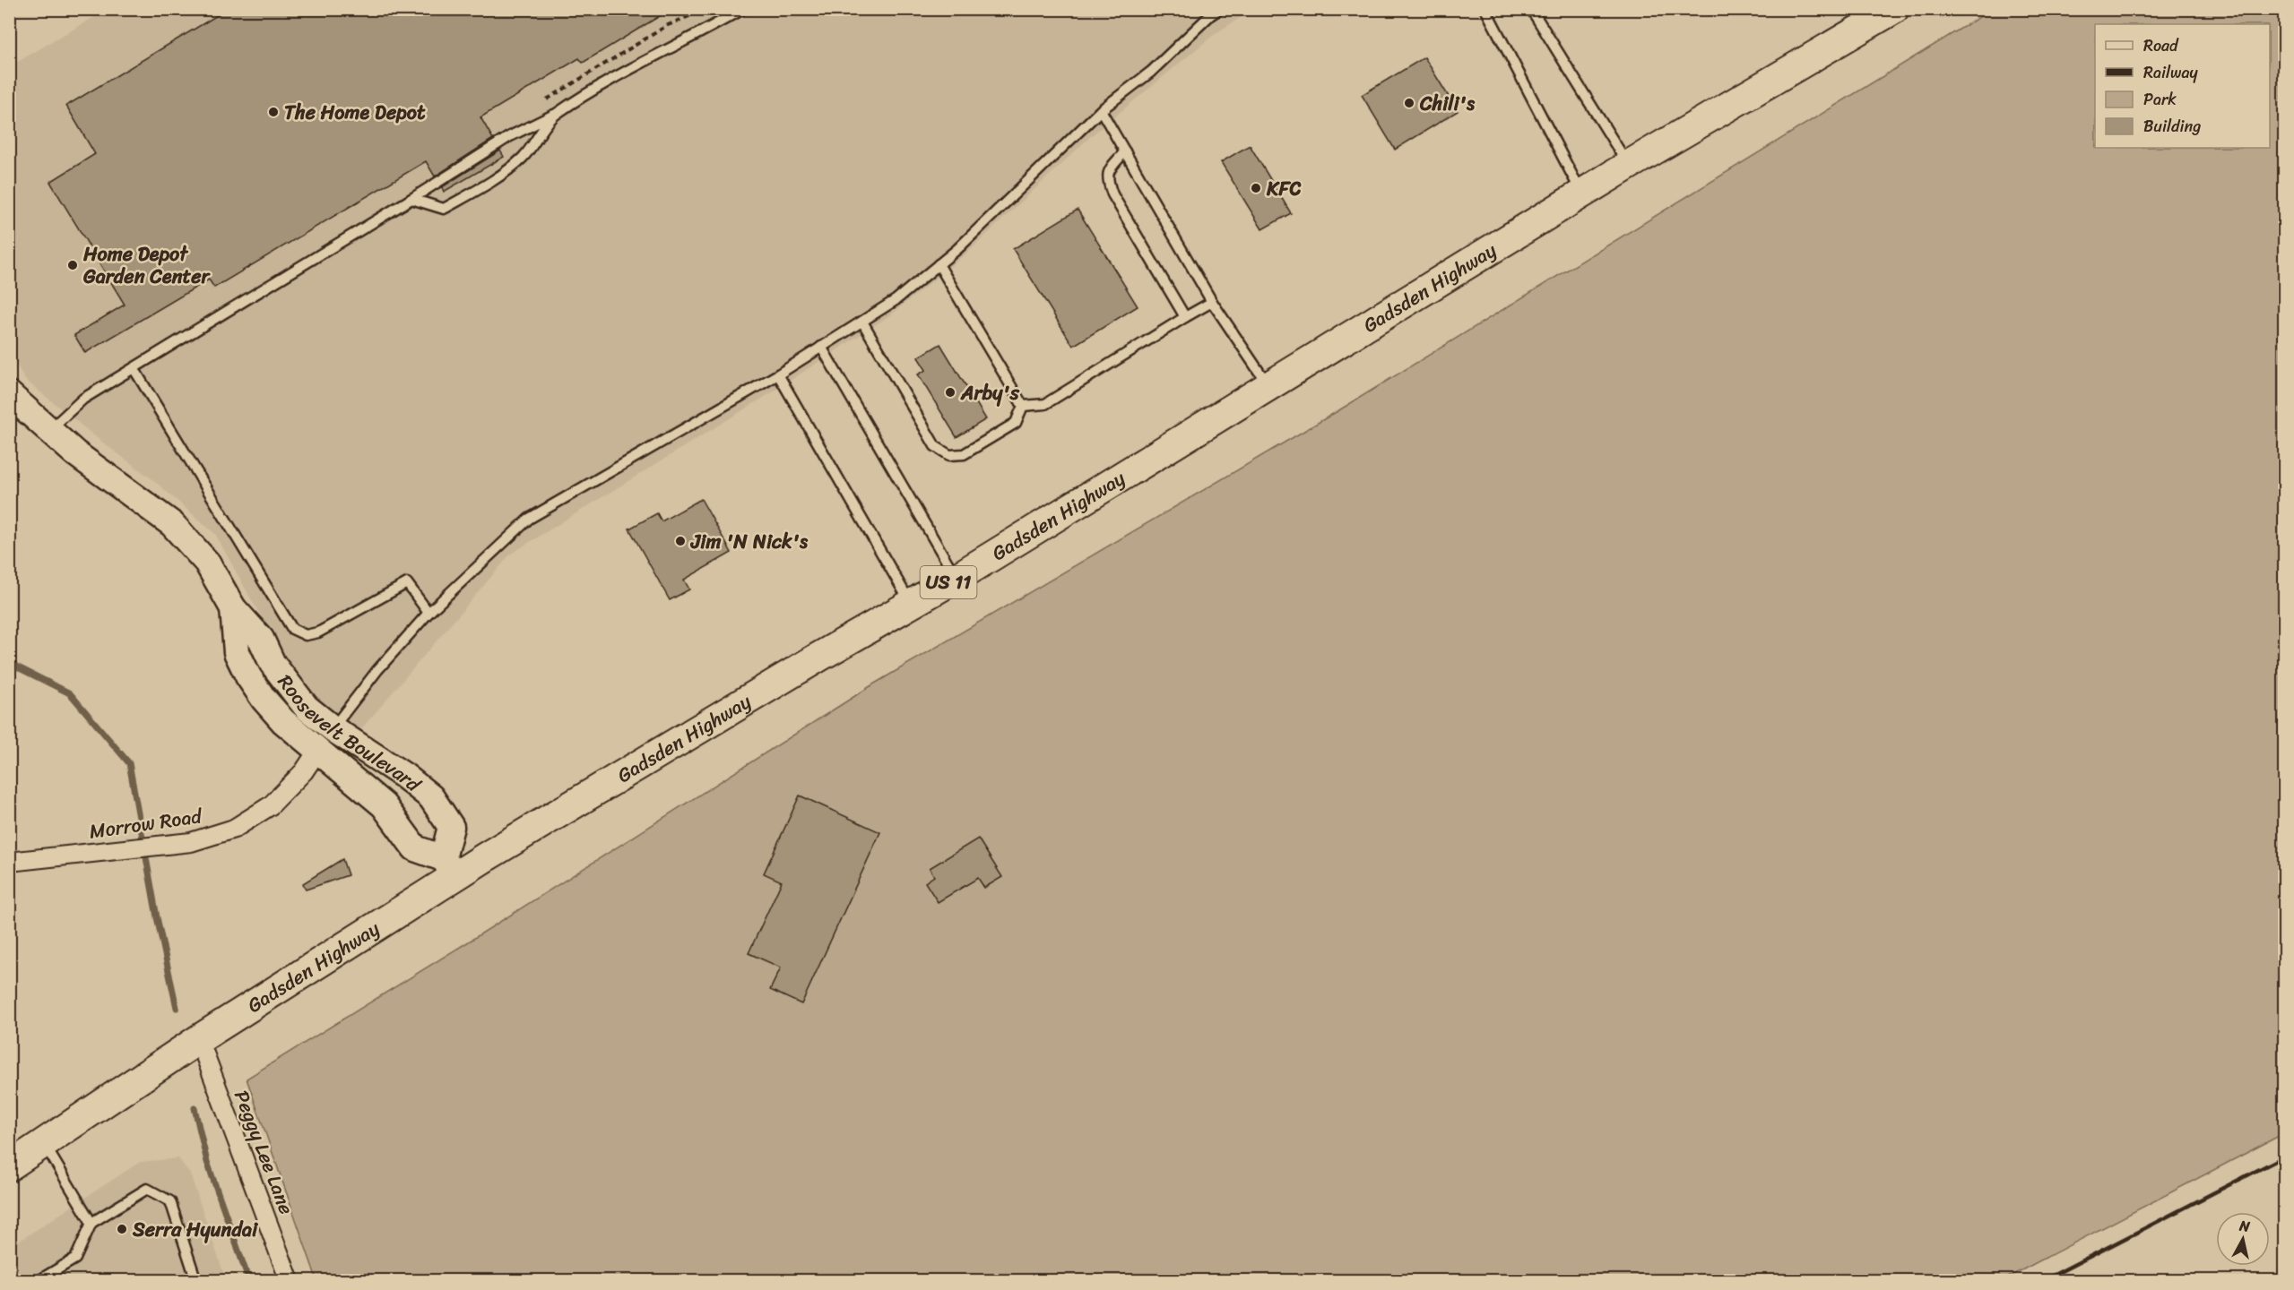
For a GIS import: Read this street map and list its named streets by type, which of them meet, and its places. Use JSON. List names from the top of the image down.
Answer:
{
  "streets": {
    "main road": ["Gadsden Highway", "US 11"],
    "street": ["Roosevelt Boulevard", "Morrow Road", "Peggy Lee Lane"]
  },
  "crossings": [
    ["Gadsden Highway", "Roosevelt Boulevard"],
    ["Gadsden Highway", "Peggy Lee Lane"],
    ["Roosevelt Boulevard", "Morrow Road"]
  ],
  "places": [
    "Chili's",
    "The Home Depot",
    "KFC",
    "Home Depot Garden Center",
    "Arby's",
    "Jim 'N Nick's",
    "Serra Hyundai"
  ],
  "legend": [
    "Road",
    "Railway",
    "Park",
    "Building"
  ],
  "north": "top"
}
